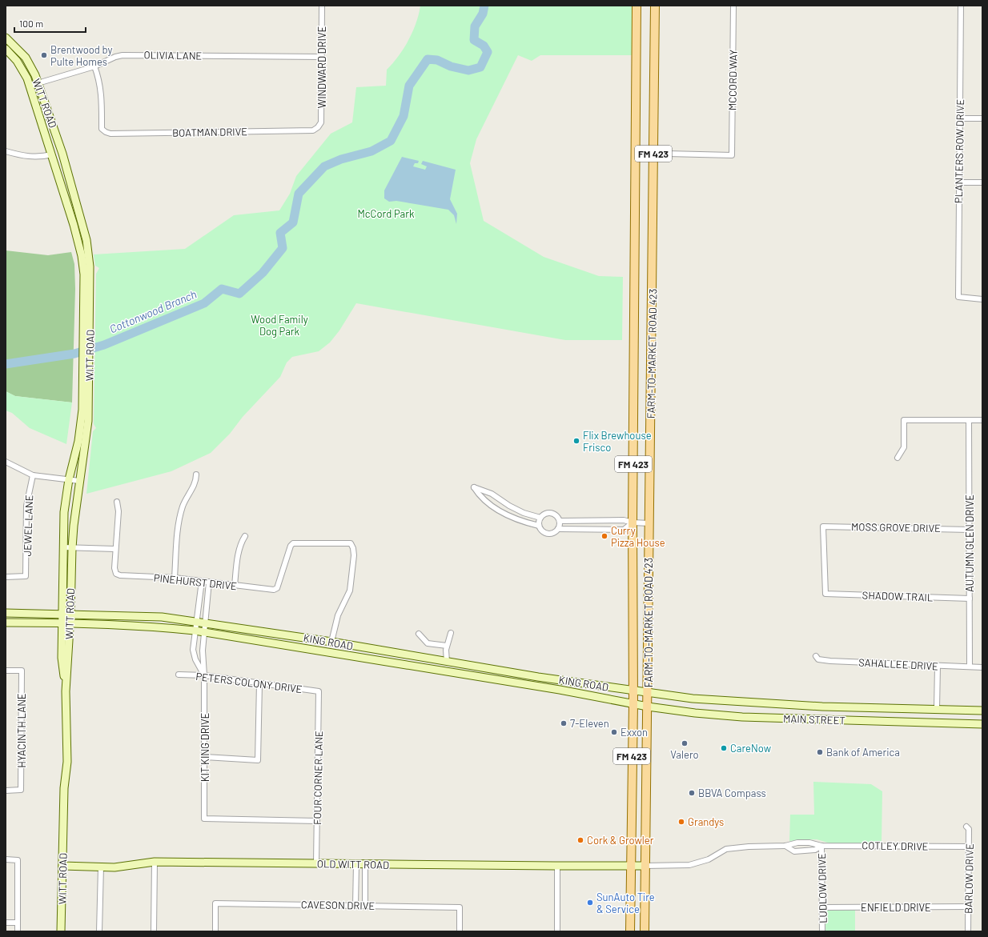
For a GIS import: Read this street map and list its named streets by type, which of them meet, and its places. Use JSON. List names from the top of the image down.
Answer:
{
  "streets": {
    "main road": ["FM 423", "FARM-TO-MARKET ROAD 423"],
    "street": [
      "OLIVIA LANE",
      "WINDWARD DRIVE",
      "MCCORD WAY",
      "WITT ROAD",
      "BOATMAN DRIVE",
      "PLANTERS ROW DRIVE",
      "JEWEL LANE",
      "MOSS GROVE DRIVE",
      "AUTUMN GLEN DRIVE",
      "PINEHURST DRIVE",
      "SHADOW TRAIL",
      "KING ROAD",
      "SAHALLEE DRIVE",
      "PETERS COLONY DRIVE",
      "MAIN STREET",
      "HYACINTH LANE",
      "KIT KING DRIVE",
      "FOUR CORNER LANE",
      "COTLEY DRIVE",
      "OLD WITT ROAD",
      "BARLOW DRIVE",
      "LUDLOW DRIVE",
      "CAVESON DRIVE",
      "ENFIELD DRIVE"
    ]
  },
  "crossings": [
    ["OLIVIA LANE", "WINDWARD DRIVE"],
    ["OLIVIA LANE", "WITT ROAD"],
    ["OLIVIA LANE", "BOATMAN DRIVE"],
    ["WINDWARD DRIVE", "BOATMAN DRIVE"],
    ["MCCORD WAY", "FARM-TO-MARKET ROAD 423"],
    ["WITT ROAD", "KING ROAD"],
    ["WITT ROAD", "OLD WITT ROAD"],
    ["FARM-TO-MARKET ROAD 423", "KING ROAD"],
    ["FARM-TO-MARKET ROAD 423", "MAIN STREET"],
    ["FARM-TO-MARKET ROAD 423", "OLD WITT ROAD"],
    ["MOSS GROVE DRIVE", "AUTUMN GLEN DRIVE"],
    ["MOSS GROVE DRIVE", "SHADOW TRAIL"],
    ["AUTUMN GLEN DRIVE", "SHADOW TRAIL"],
    ["AUTUMN GLEN DRIVE", "SAHALLEE DRIVE"],
    ["PINEHURST DRIVE", "KING ROAD"],
    ["PINEHURST DRIVE", "KIT KING DRIVE"],
    ["KING ROAD", "MAIN STREET"],
    ["KING ROAD", "KIT KING DRIVE"],
    ["PETERS COLONY DRIVE", "KIT KING DRIVE"],
    ["PETERS COLONY DRIVE", "FOUR CORNER LANE"],
    ["KIT KING DRIVE", "FOUR CORNER LANE"],
    ["FOUR CORNER LANE", "OLD WITT ROAD"],
    ["COTLEY DRIVE", "BARLOW DRIVE"],
    ["COTLEY DRIVE", "LUDLOW DRIVE"],
    ["BARLOW DRIVE", "ENFIELD DRIVE"],
    ["LUDLOW DRIVE", "ENFIELD DRIVE"]
  ],
  "water": ["Cottonwood Branch"],
  "parks": ["McCord Park", "Wood Family Dog Park"],
  "places": [
    "Brentwood by Pulte Homes",
    "Flix Brewhouse Frisco",
    "Curry Pizza House",
    "7-Eleven",
    "Exxon",
    "Valero",
    "CareNow",
    "Bank of America",
    "BBVA Compass",
    "Grandys",
    "Cork & Growler",
    "SunAuto Tire & Service"
  ],
  "scale_bar": "100 m"
}
